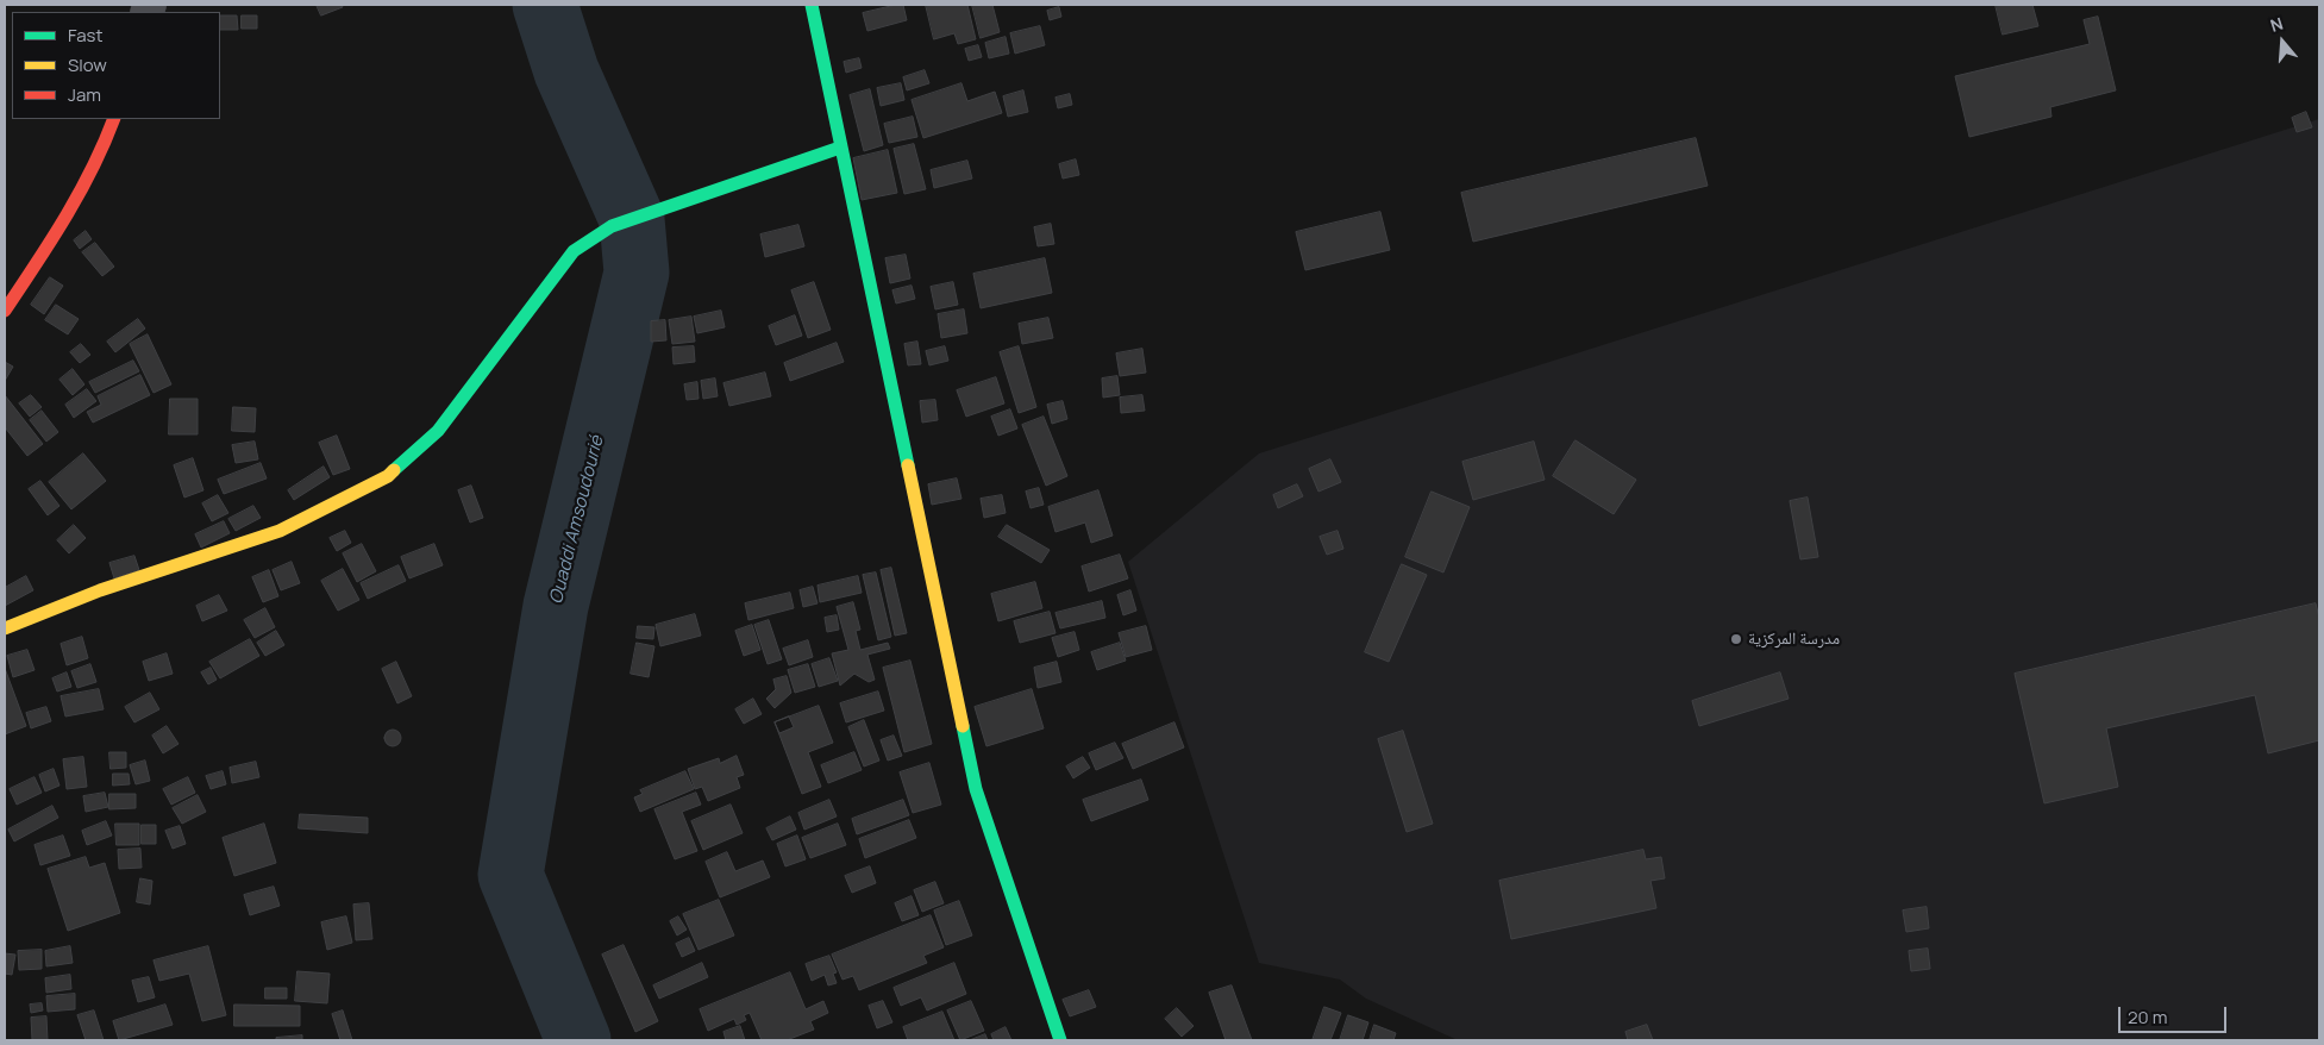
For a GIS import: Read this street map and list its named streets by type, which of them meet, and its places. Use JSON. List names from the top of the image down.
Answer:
{
  "water": ["Ouaddi Amsoudourié"],
  "places": ["مدرسة المركزية"],
  "legend": ["Fast", "Slow", "Jam"],
  "scale_bar": "20 m",
  "north": "top"
}
